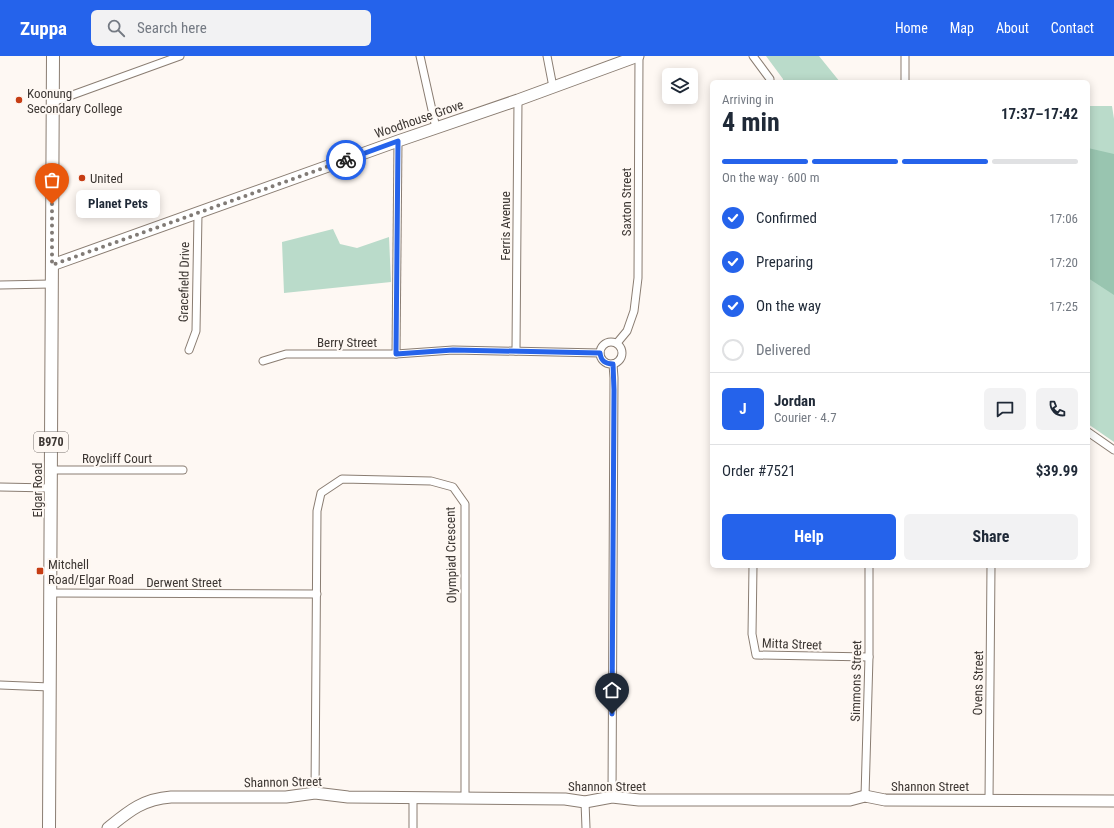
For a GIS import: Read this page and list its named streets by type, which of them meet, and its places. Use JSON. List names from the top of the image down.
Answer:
{
  "streets": {
    "main road": ["B970", "Elgar Road"],
    "street": [
      "Woodhouse Grove",
      "Saxton Street",
      "Ferris Avenue",
      "Gracefield Drive",
      "Berry Street",
      "Roycliff Court",
      "Olympiad Crescent",
      "Derwent Street",
      "Mitta Street",
      "Simmons Street",
      "Ovens Street",
      "Shannon Street"
    ]
  },
  "crossings": [
    ["Woodhouse Grove", "Saxton Street"],
    ["Woodhouse Grove", "Ferris Avenue"],
    ["Woodhouse Grove", "Gracefield Drive"],
    ["Woodhouse Grove", "Elgar Road"],
    ["Saxton Street", "Berry Street"],
    ["Ferris Avenue", "Berry Street"],
    ["Roycliff Court", "Elgar Road"],
    ["Elgar Road", "Derwent Street"],
    ["Olympiad Crescent", "Derwent Street"],
    ["Olympiad Crescent", "Shannon Street"],
    ["Mitta Street", "Simmons Street"],
    ["Simmons Street", "Shannon Street"],
    ["Ovens Street", "Shannon Street"]
  ],
  "places": {
    "other": ["Koonung Secondary College", "United", "Planet Pets"],
    "transit": ["Mitchell Road/Elgar Road"]
  },
  "page": {
    "header": "Zuppa",
    "search": "Search here",
    "nav": [
      "Home",
      "Map",
      "About",
      "Contact"
    ],
    "heading": ["4 min", "Arriving in", "17:37–17:42"],
    "panel": [
      "Jordan",
      "Courier · 4.7",
      "Order #7521",
      "$39.99"
    ],
    "bar": "On the way · 600 m",
    "bubble": "Planet Pets",
    "list": [
      ["Confirmed", "17:06"],
      ["Preparing", "17:20"],
      ["On the way", "17:25"],
      "Delivered"
    ],
    "round": "J",
    "buttons": ["Help", "Share"]
  }
}
